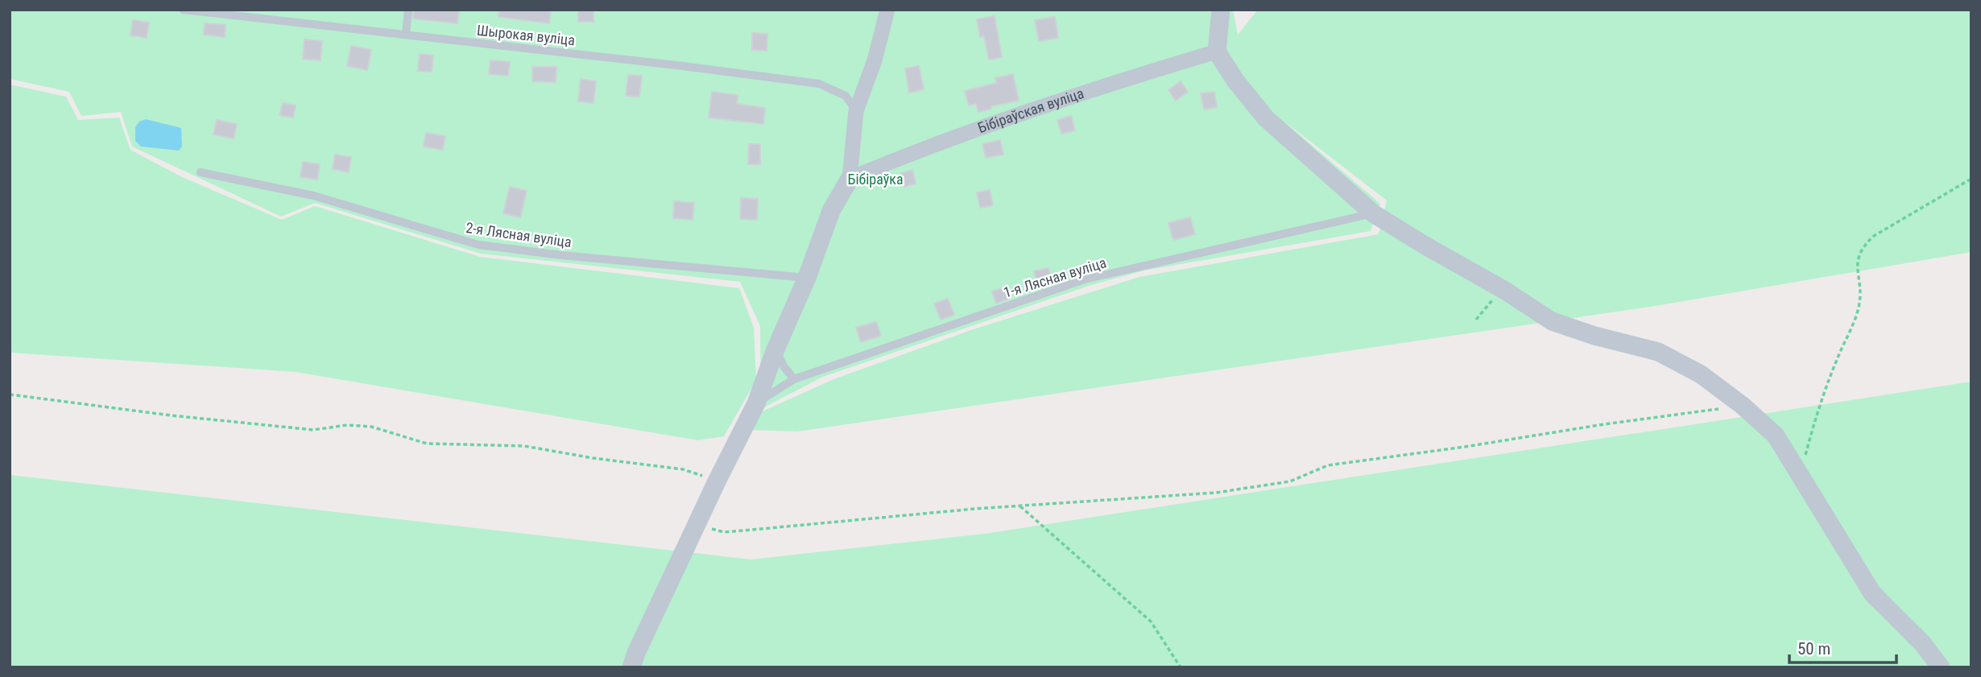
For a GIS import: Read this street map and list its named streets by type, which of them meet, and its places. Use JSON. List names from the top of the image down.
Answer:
{
  "streets": {
    "street": ["Бібіраўская вуліца"],
    "lane": ["Шырокая вуліца", "2-я Лясная вуліца", "1-я Лясная вуліца"]
  },
  "parks": ["Бібіраўка"],
  "scale_bar": "50 m"
}
